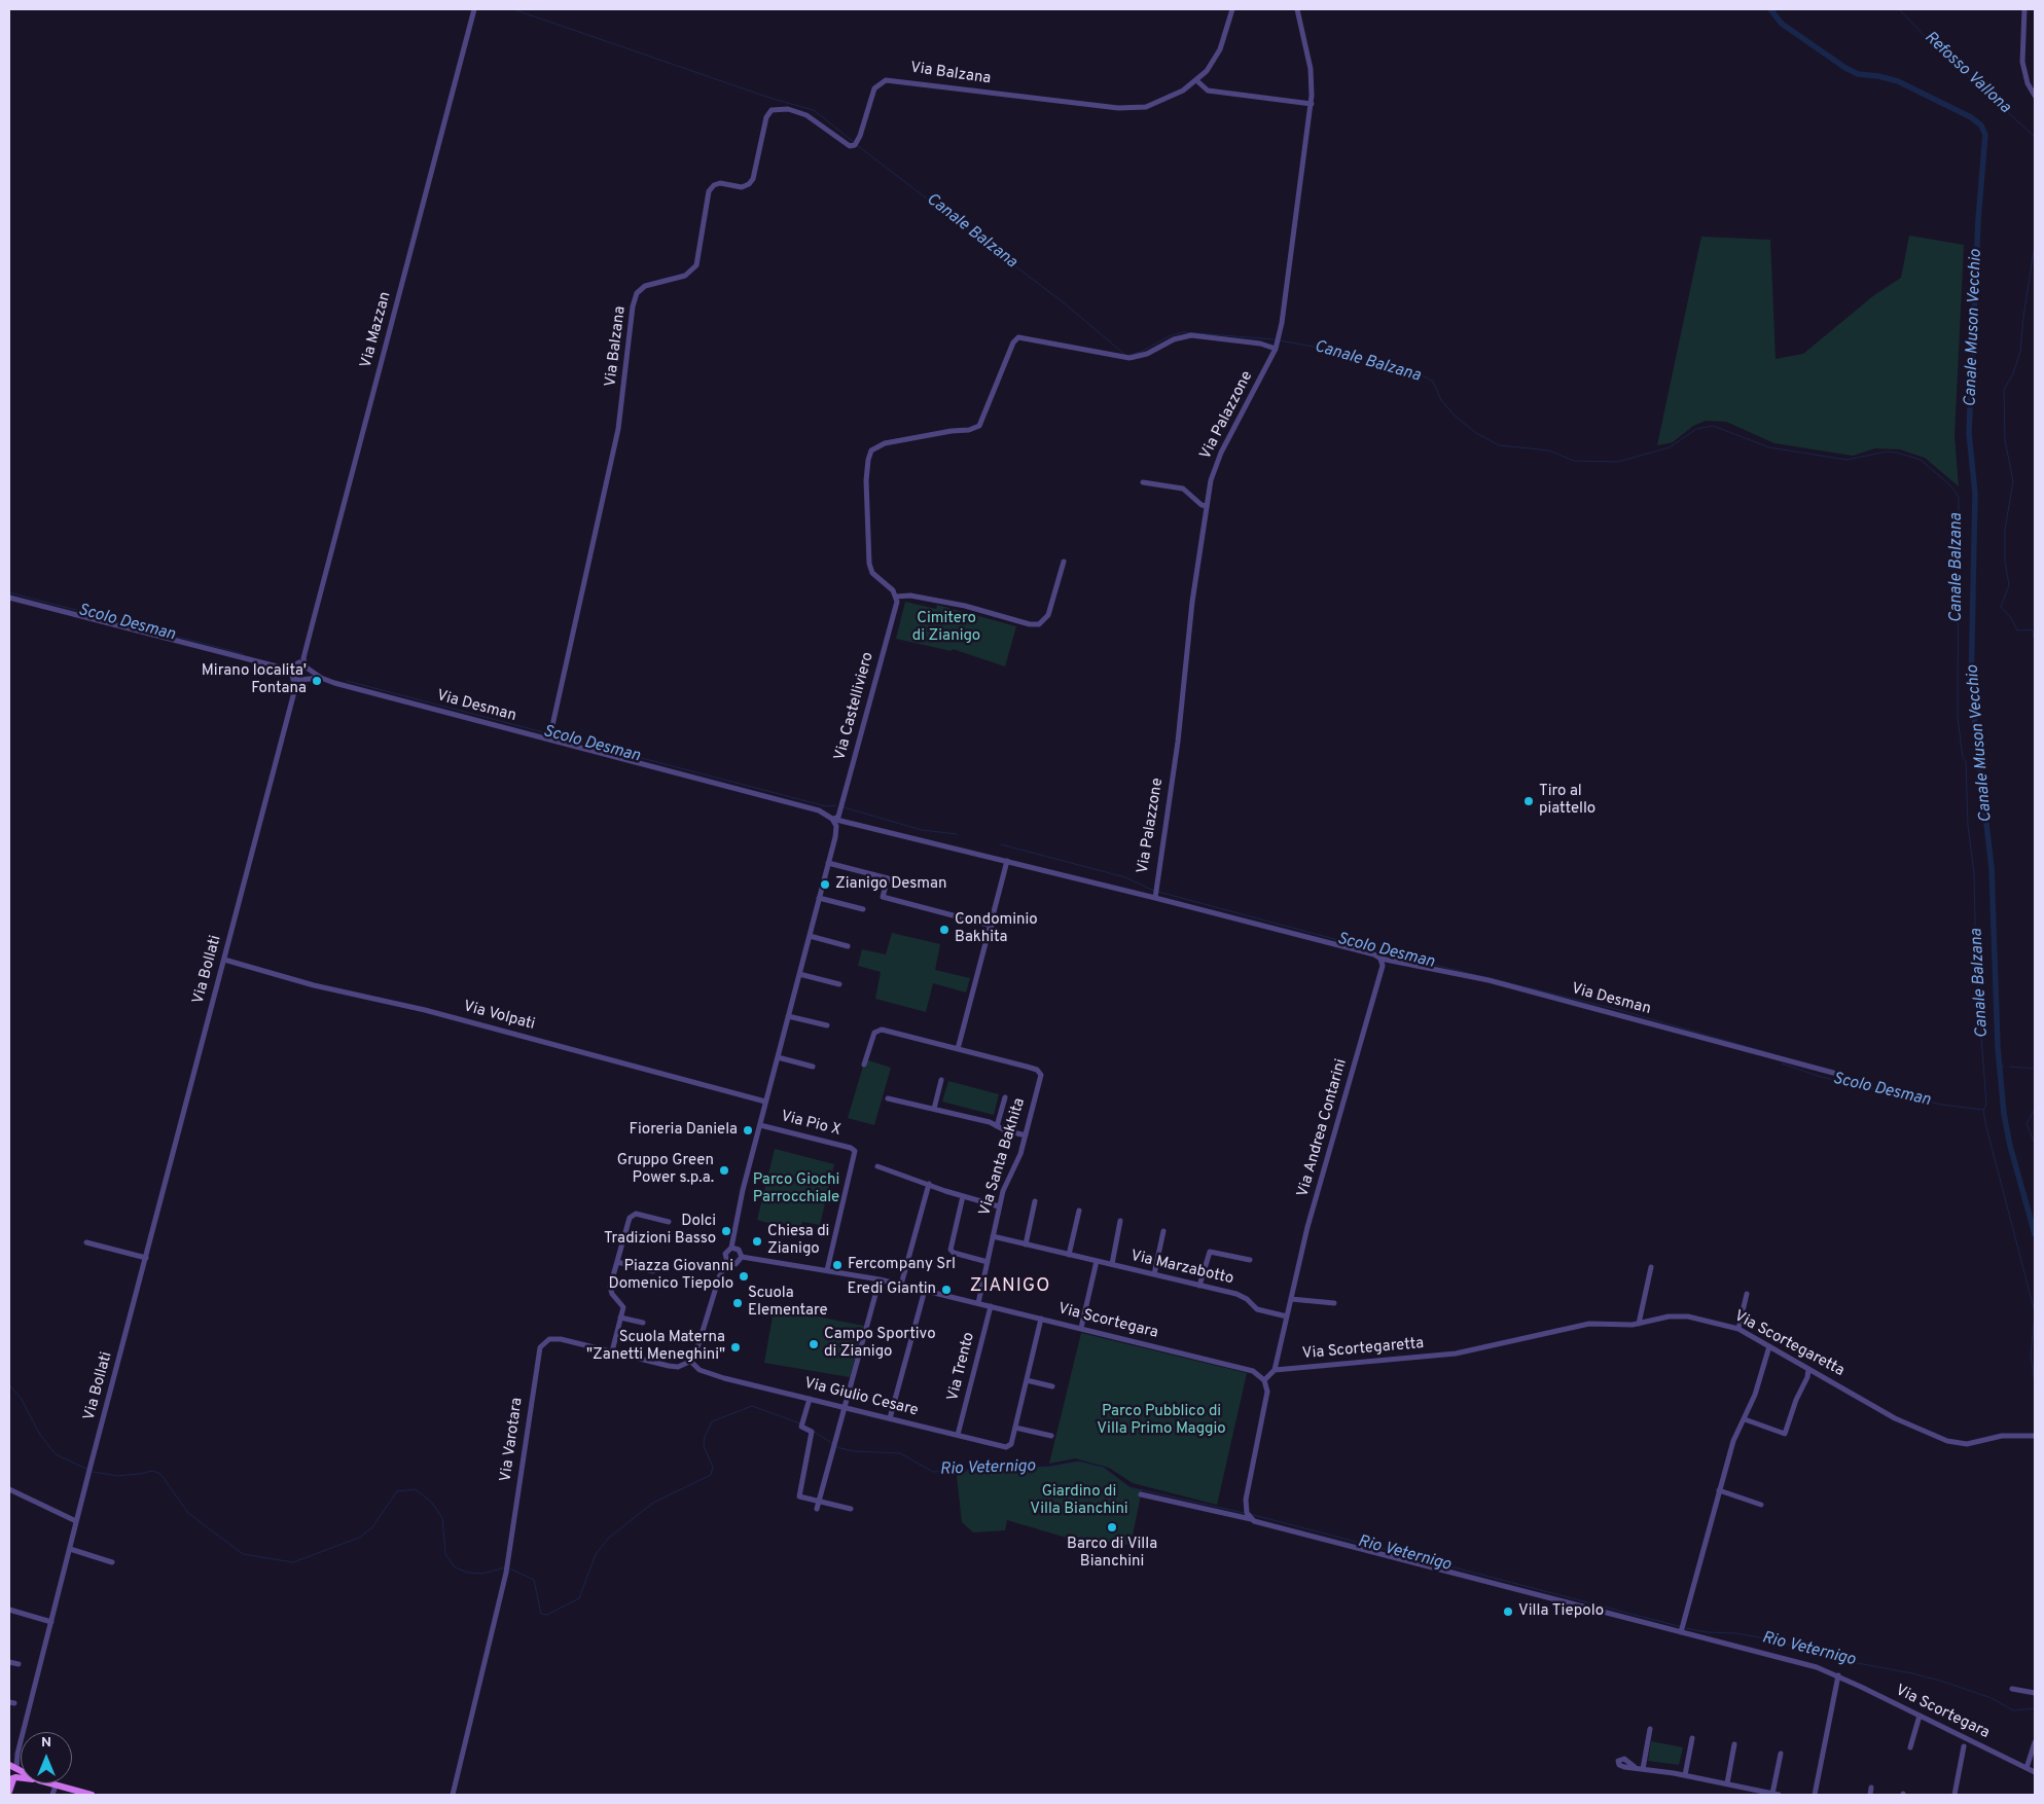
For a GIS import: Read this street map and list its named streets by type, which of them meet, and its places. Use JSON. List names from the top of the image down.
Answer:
{
  "streets": {
    "street": [
      "Via Balzana",
      "Via Mazzan",
      "Via Palazzone",
      "Via Desman",
      "Via Castelliviero",
      "Via Bollati",
      "Via Volpati",
      "Via Pio X",
      "Via Andrea Contarini",
      "Via Santa Bakhita",
      "Via Marzabotto",
      "Via Scortegara",
      "Via Scortegaretta",
      "Via Trento",
      "Via Giulio Cesare",
      "Via Varotara"
    ]
  },
  "crossings": [
    ["Via Balzana", "Via Desman"],
    ["Via Mazzan", "Via Desman"],
    ["Via Palazzone", "Via Desman"],
    ["Via Desman", "Via Castelliviero"],
    ["Via Desman", "Via Bollati"],
    ["Via Desman", "Via Andrea Contarini"],
    ["Via Bollati", "Via Volpati"],
    ["Via Pio X", "Via Scortegara"],
    ["Via Andrea Contarini", "Via Marzabotto"],
    ["Via Andrea Contarini", "Via Scortegaretta"],
    ["Via Santa Bakhita", "Via Marzabotto"],
    ["Via Santa Bakhita", "Via Scortegara"],
    ["Via Scortegara", "Via Trento"],
    ["Via Trento", "Via Giulio Cesare"],
    ["Via Giulio Cesare", "Via Varotara"]
  ],
  "districts": ["ZIANIGO"],
  "water": [
    "Refosso Vallona",
    "Canale Balzana",
    "Canale Muson Vecchio",
    "Scolo Desman",
    "Rio Veternigo"
  ],
  "parks": [
    "Cimitero di Zianigo",
    "Parco Giochi Parrocchiale",
    "Parco Pubblico di Villa Primo Maggio",
    "Giardino di Villa Bianchini"
  ],
  "places": [
    "Mirano localita' Fontana",
    "Tiro al piattello",
    "Zianigo Desman",
    "Condominio Bakhita",
    "Fioreria Daniela",
    "Gruppo Green Power s.p.a.",
    "Dolci Tradizioni Basso",
    "Chiesa di Zianigo",
    "Fercompany Srl",
    "Piazza Giovanni Domenico Tiepolo",
    "Eredi Giantin",
    "Scuola Elementare",
    "Campo Sportivo di Zianigo",
    "Scuola Materna \"Zanetti Meneghini\"",
    "Barco di Villa Bianchini",
    "Villa Tiepolo"
  ],
  "north": "top"
}
